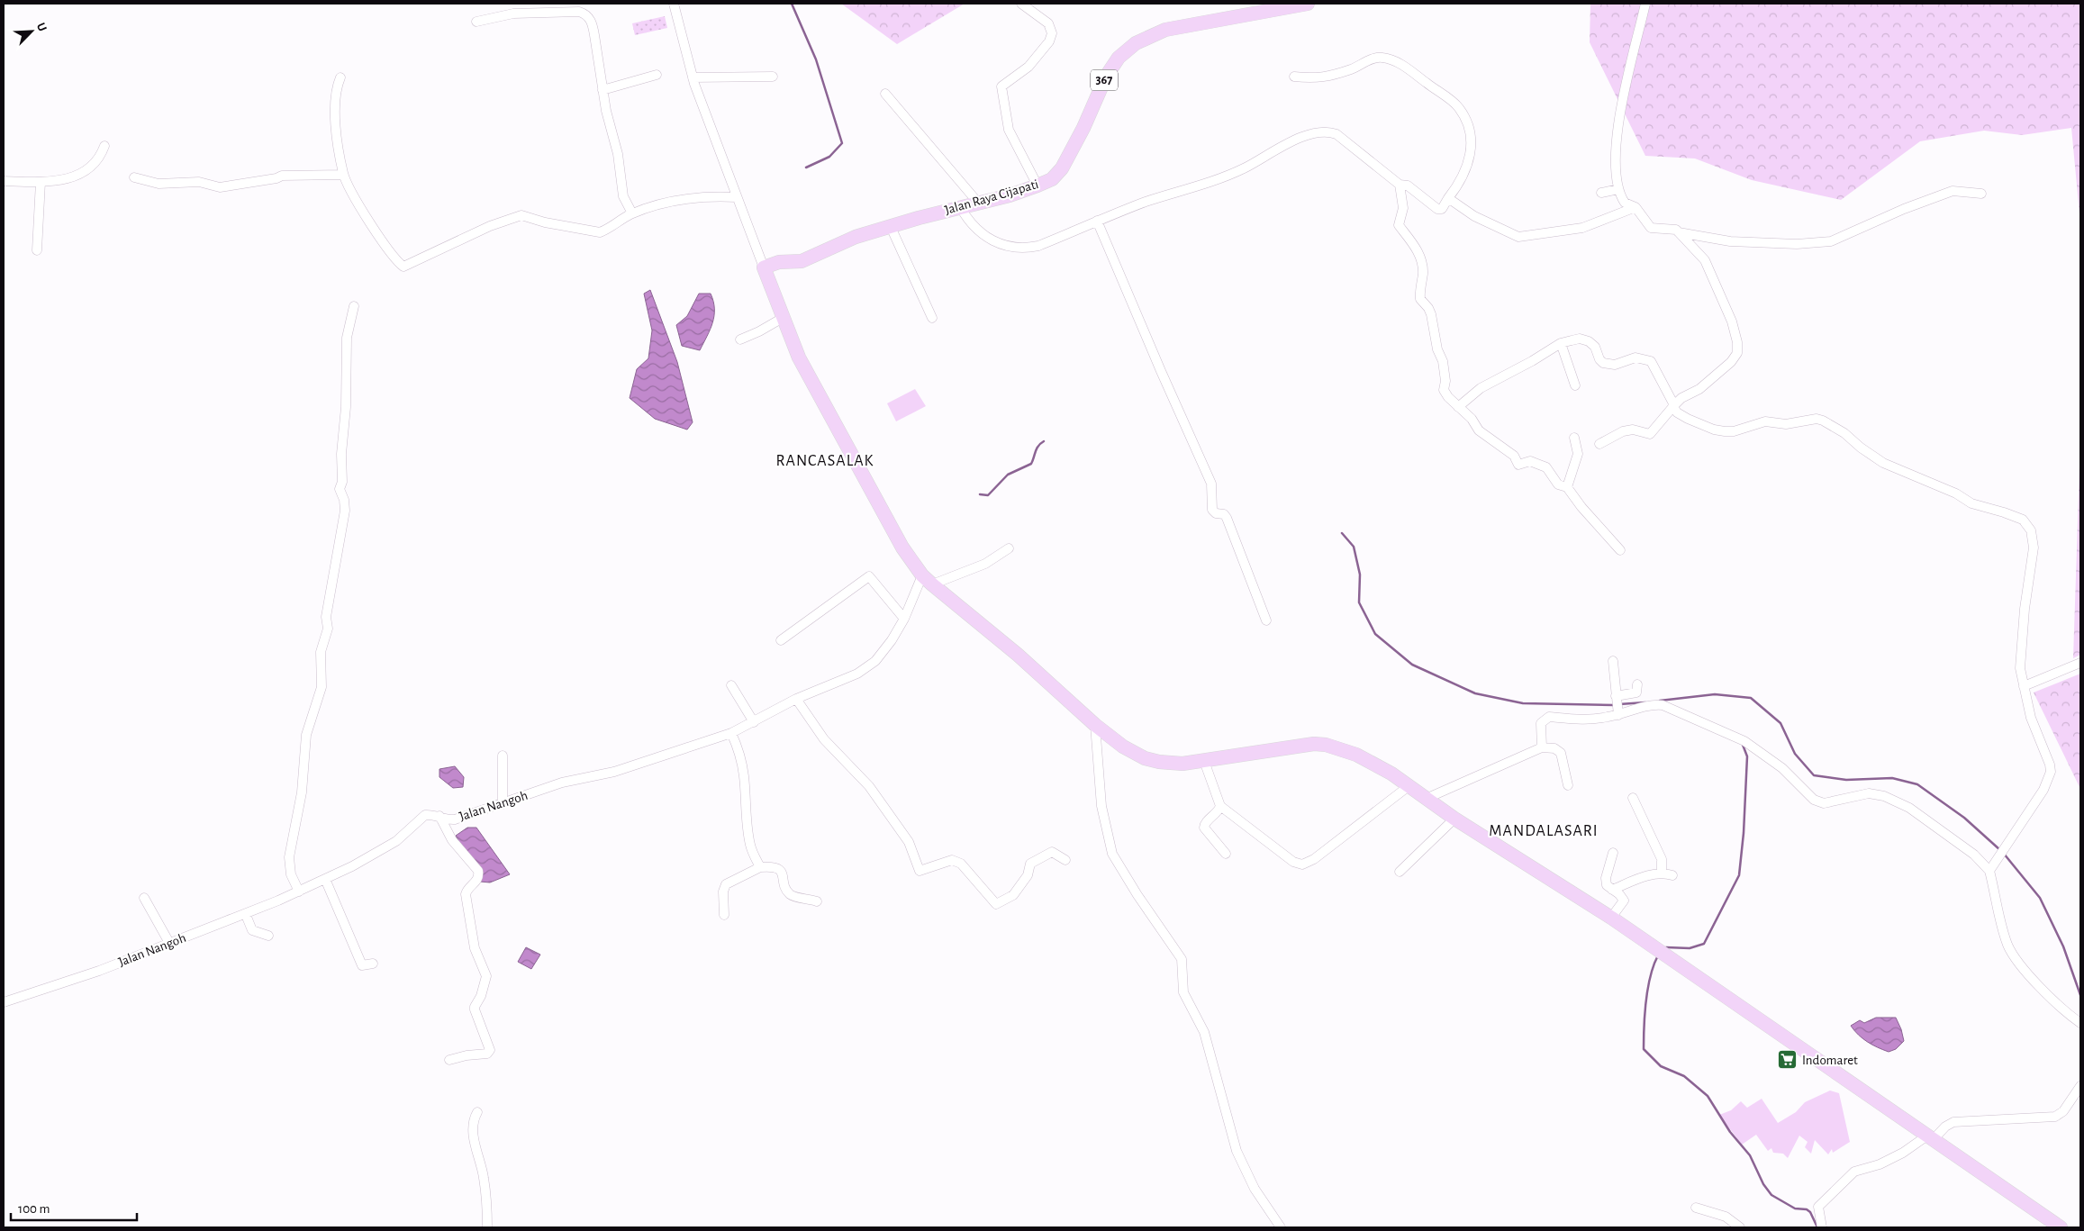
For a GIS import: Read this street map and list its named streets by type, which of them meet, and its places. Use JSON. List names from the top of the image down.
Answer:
{
  "streets": {
    "main road": ["367", "Jalan Raya Cijapati"],
    "street": ["Jalan Nangoh"]
  },
  "districts": ["RANCASALAK", "MANDALASARI"],
  "places": {
    "supermarket": ["Indomaret"]
  },
  "scale_bar": "100 m",
  "north": "top right"
}
